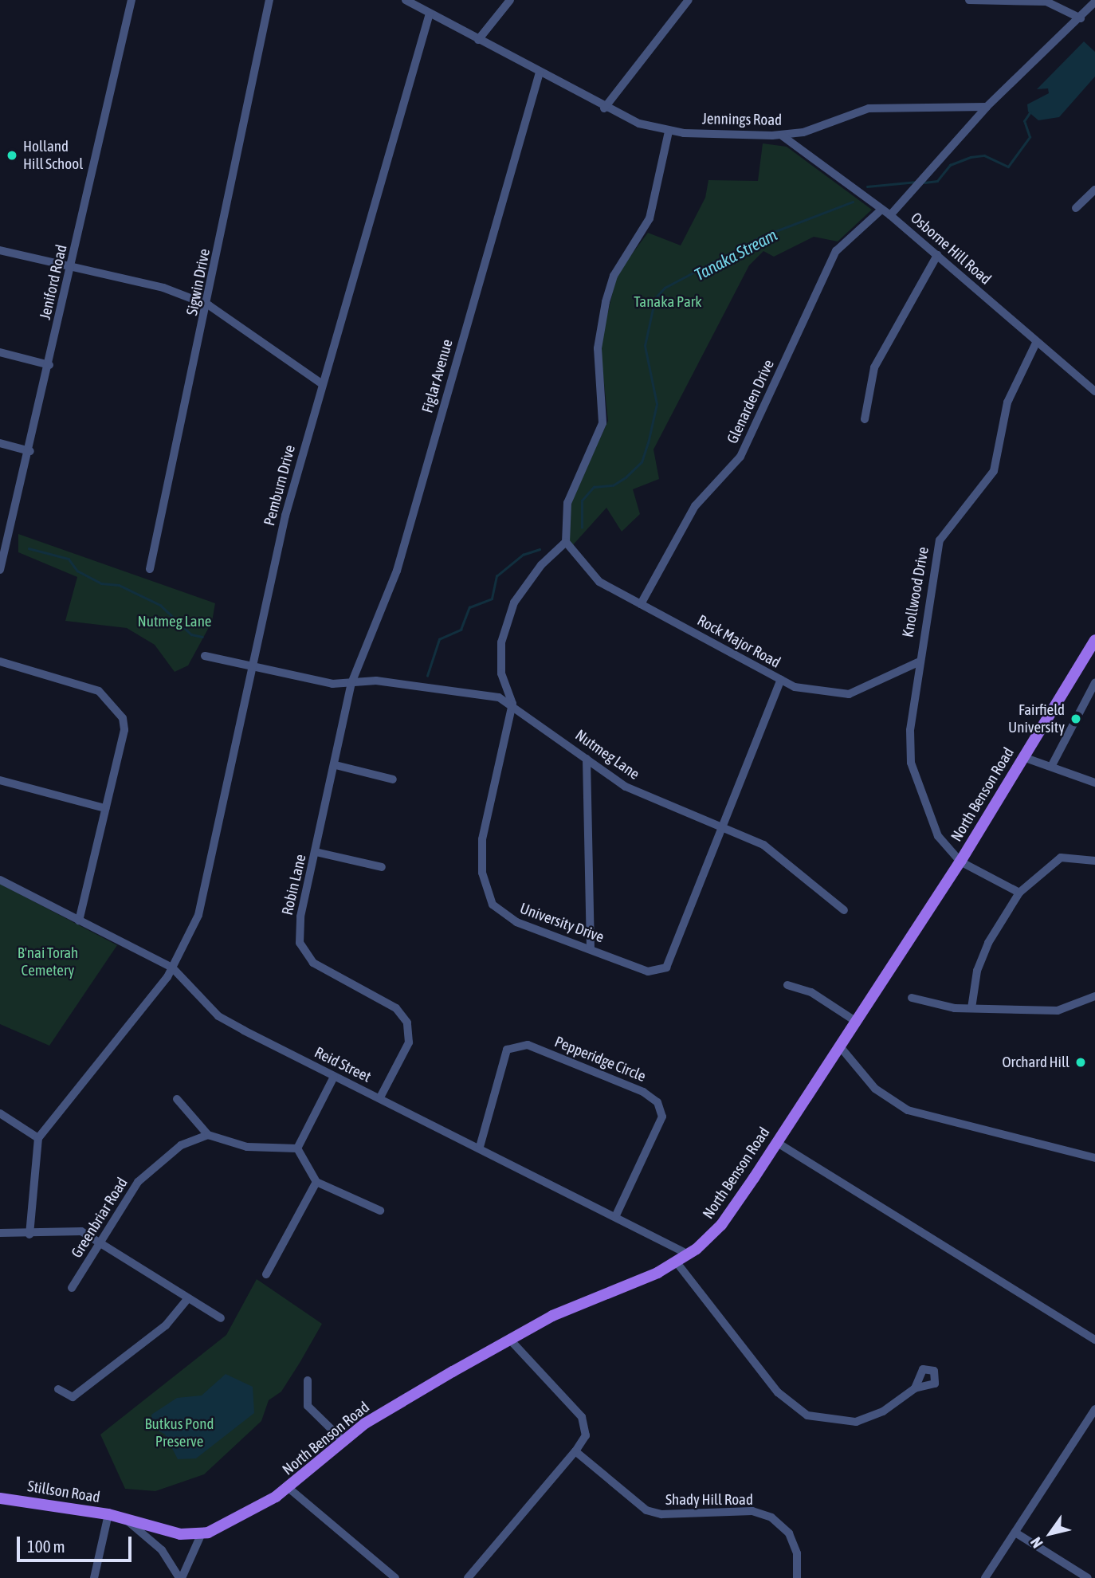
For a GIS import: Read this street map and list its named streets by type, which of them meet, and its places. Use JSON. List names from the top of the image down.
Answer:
{
  "streets": {
    "main road": ["North Benson Road", "Stillson Road"],
    "street": [
      "Jennings Road",
      "Osborne Hill Road",
      "Jeniford Road",
      "Sigwin Drive",
      "Figlar Avenue",
      "Glenarden Drive",
      "Pemburn Drive",
      "Knollwood Drive",
      "Rock Major Road",
      "Nutmeg Lane",
      "Robin Lane",
      "University Drive",
      "Pepperidge Circle",
      "Reid Street",
      "Greenbriar Road",
      "Shady Hill Road"
    ]
  },
  "crossings": [
    ["Jennings Road", "Osborne Hill Road"],
    ["Jennings Road", "Figlar Avenue"],
    ["Jennings Road", "Pemburn Drive"],
    ["Osborne Hill Road", "Glenarden Drive"],
    ["Osborne Hill Road", "Knollwood Drive"],
    ["Figlar Avenue", "Nutmeg Lane"],
    ["Figlar Avenue", "Robin Lane"],
    ["Glenarden Drive", "Rock Major Road"],
    ["Pemburn Drive", "Nutmeg Lane"],
    ["Pemburn Drive", "Reid Street"],
    ["Knollwood Drive", "Rock Major Road"],
    ["Knollwood Drive", "North Benson Road"],
    ["Nutmeg Lane", "Robin Lane"],
    ["Nutmeg Lane", "University Drive"],
    ["North Benson Road", "Reid Street"],
    ["North Benson Road", "Stillson Road"],
    ["Robin Lane", "Reid Street"],
    ["Pepperidge Circle", "Reid Street"]
  ],
  "water": ["Tanaka Stream"],
  "parks": [
    "Tanaka Park",
    "Nutmeg Lane",
    "B'nai Torah Cemetery",
    "Butkus Pond Preserve"
  ],
  "places": ["Holland Hill School", "Fairfield University", "Orchard Hill"],
  "scale_bar": "100 m",
  "north": "bottom left"
}
